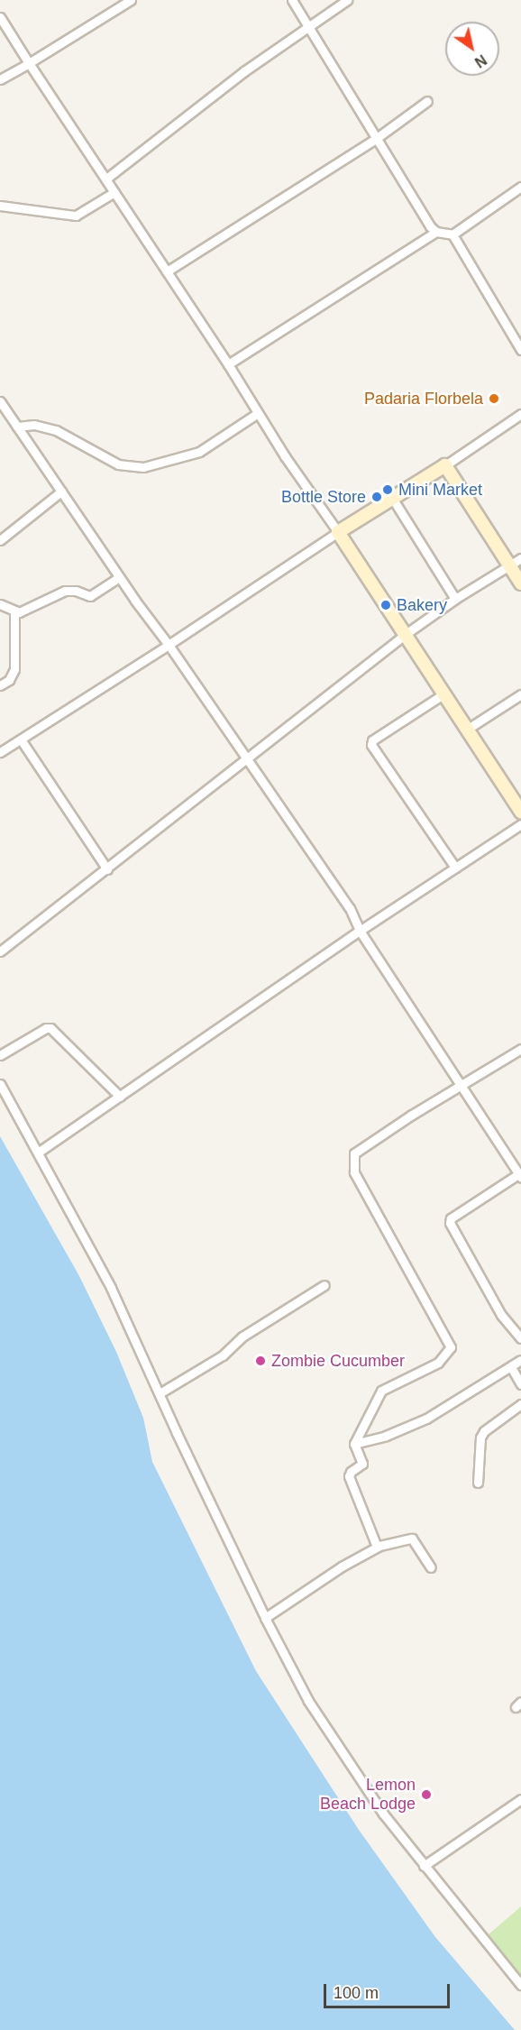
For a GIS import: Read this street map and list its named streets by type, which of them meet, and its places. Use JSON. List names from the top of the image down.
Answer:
{
  "places": [
    "Padaria Florbela",
    "Mini Market",
    "Bottle Store",
    "Bakery",
    "Zombie Cucumber",
    "Lemon Beach Lodge"
  ],
  "scale_bar": "100 m",
  "north": "bottom right"
}
